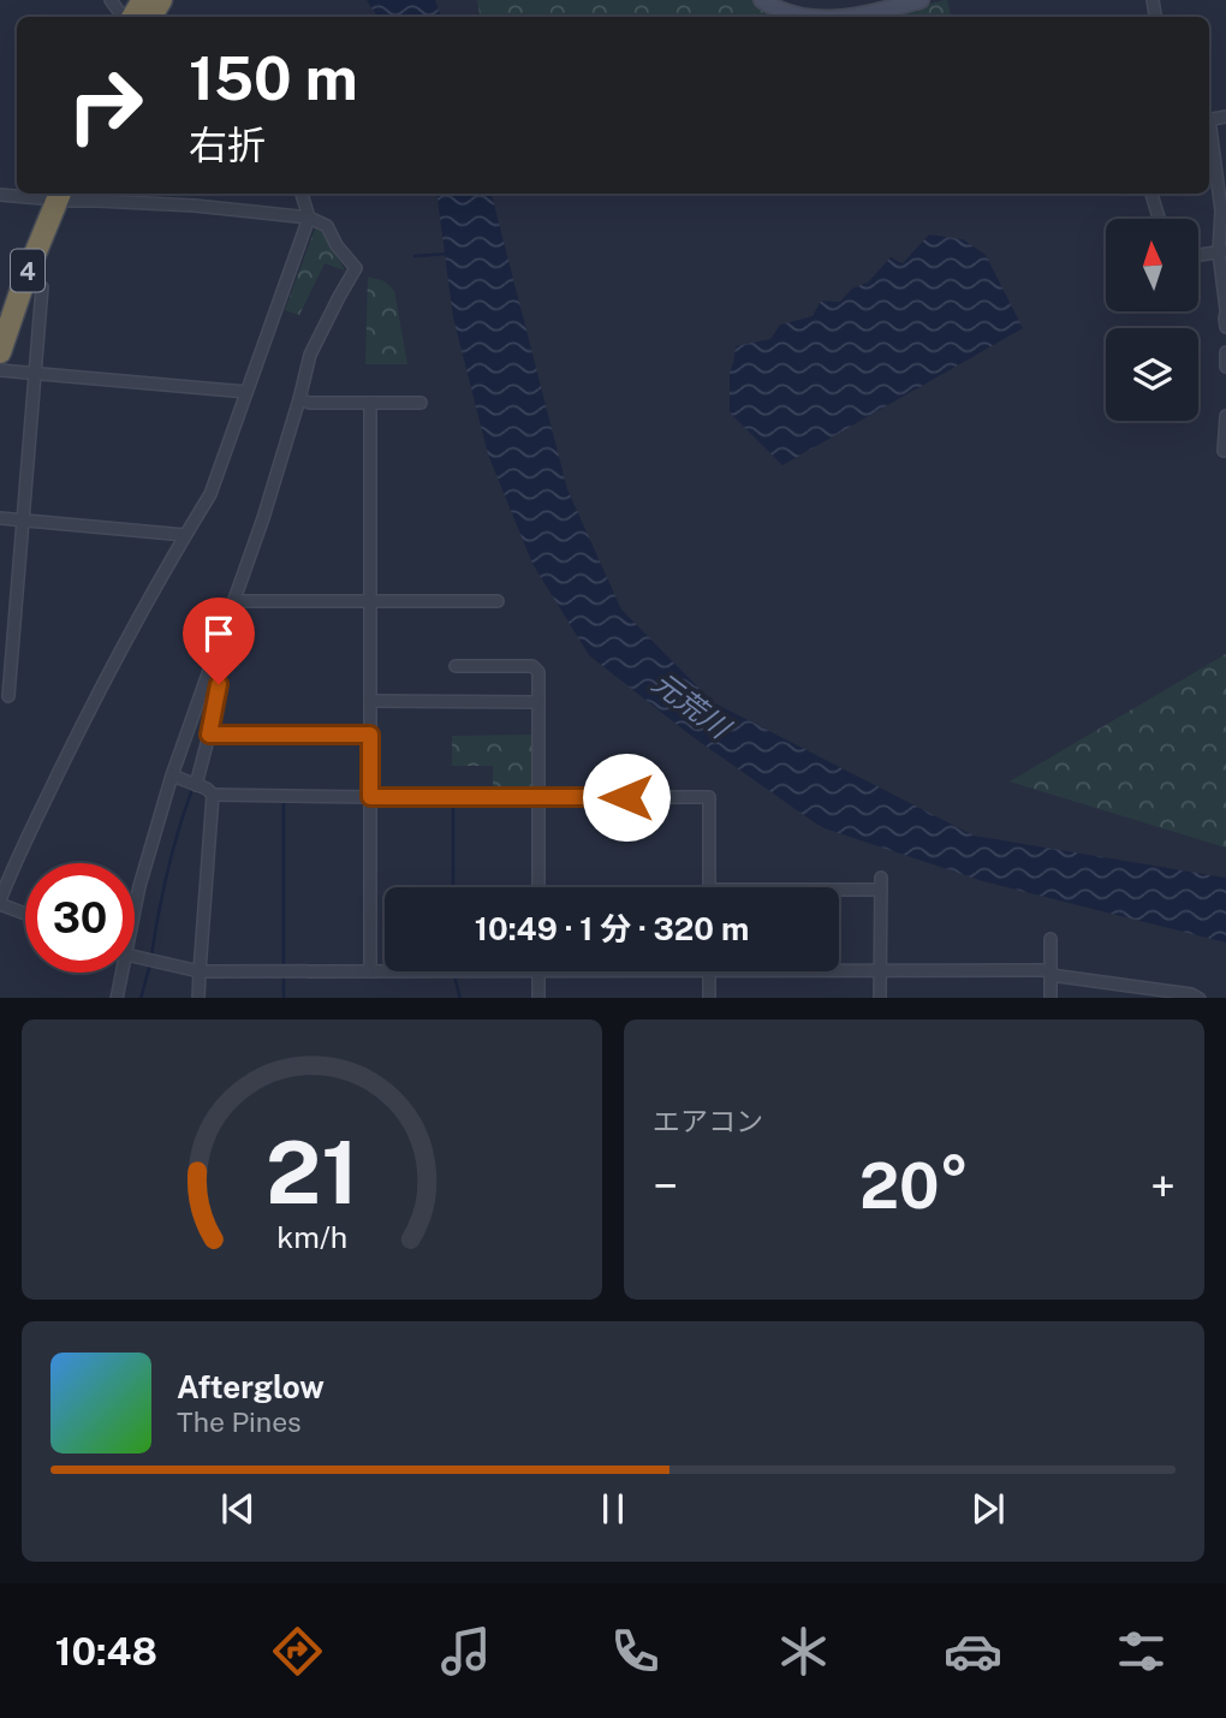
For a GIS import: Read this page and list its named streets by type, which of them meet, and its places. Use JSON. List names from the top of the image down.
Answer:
{
  "streets": {
    "highway": ["4"]
  },
  "water": ["元荒川"],
  "north": "top",
  "page": {
    "turn": ["150 m", "右折"],
    "limit": "30",
    "trip": "10:49 · 1 分 · 320 m",
    "tile": "エアコン",
    "heat": ["−", "20°", "+"],
    "song": ["Afterglow", "The Pines"],
    "tabs": "10:48",
    "gauge": ["21", "km/h"]
  }
}
